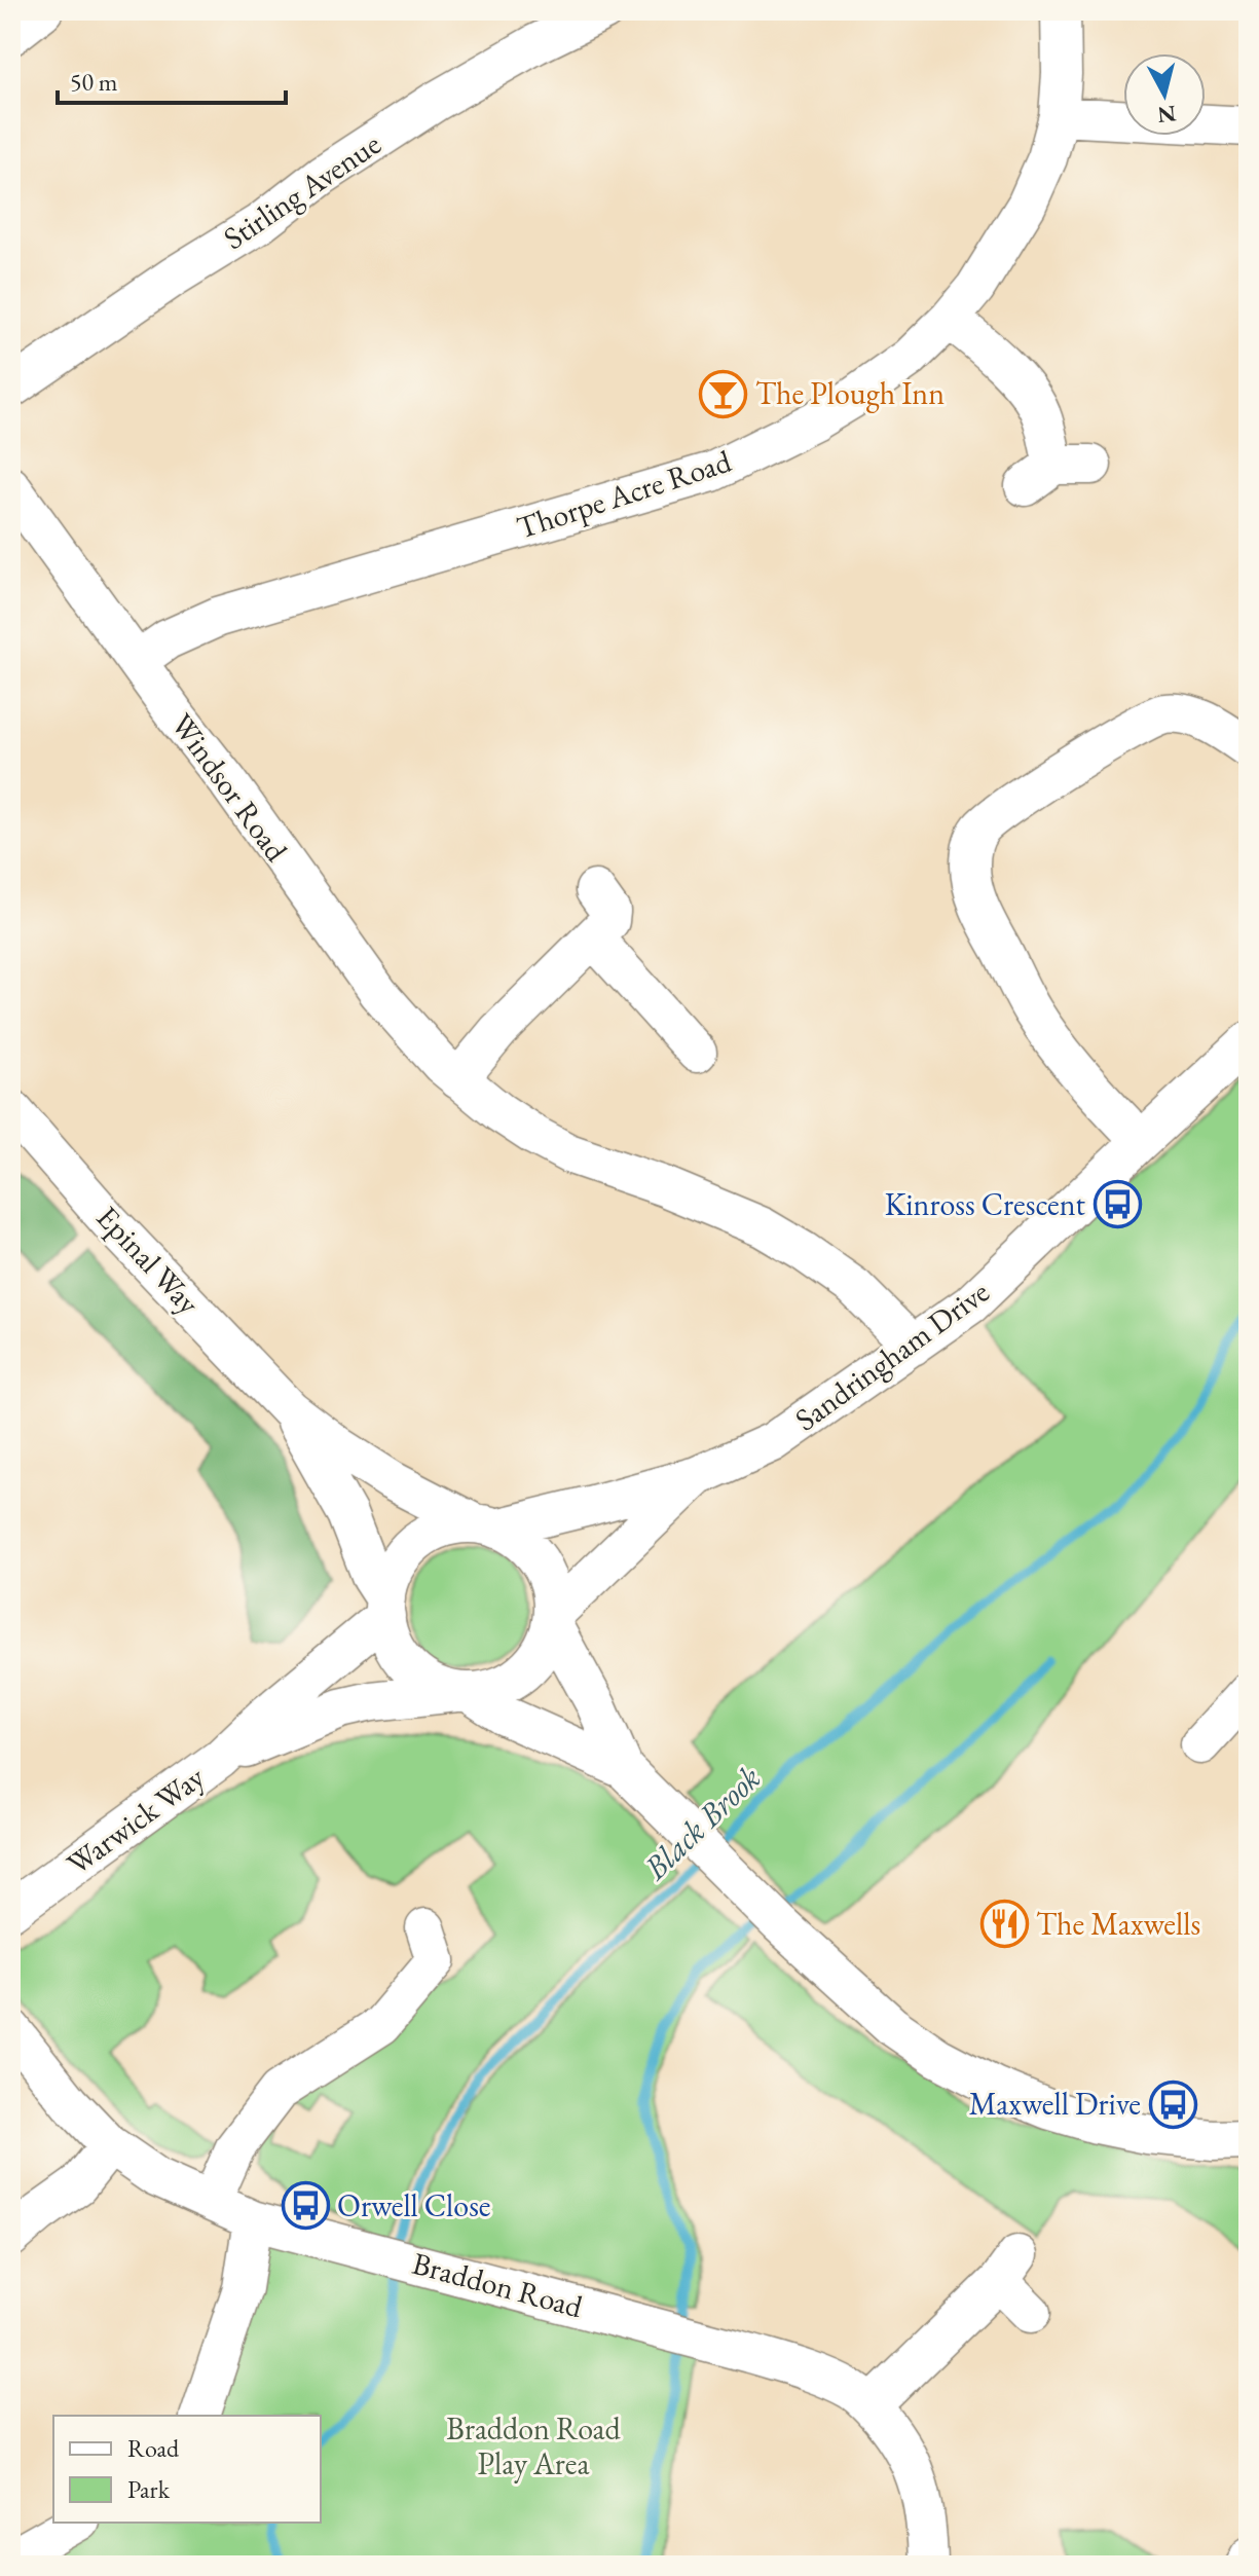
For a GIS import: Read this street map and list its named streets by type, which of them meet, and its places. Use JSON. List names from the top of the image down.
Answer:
{
  "streets": {
    "street": [
      "Stirling Avenue",
      "Thorpe Acre Road",
      "Windsor Road",
      "Epinal Way",
      "Sandringham Drive",
      "Warwick Way",
      "Braddon Road"
    ]
  },
  "crossings": [
    ["Thorpe Acre Road", "Windsor Road"],
    ["Windsor Road", "Sandringham Drive"],
    ["Epinal Way", "Sandringham Drive"],
    ["Epinal Way", "Warwick Way"],
    ["Sandringham Drive", "Warwick Way"]
  ],
  "water": ["Black Brook"],
  "parks": ["Braddon Road Play Area"],
  "places": {
    "bar": ["The Plough Inn"],
    "bus stop": ["Kinross Crescent", "Maxwell Drive", "Orwell Close"],
    "restaurant": ["The Maxwells"]
  },
  "legend": ["Road", "Park"],
  "scale_bar": "50 m",
  "north": "bottom"
}
